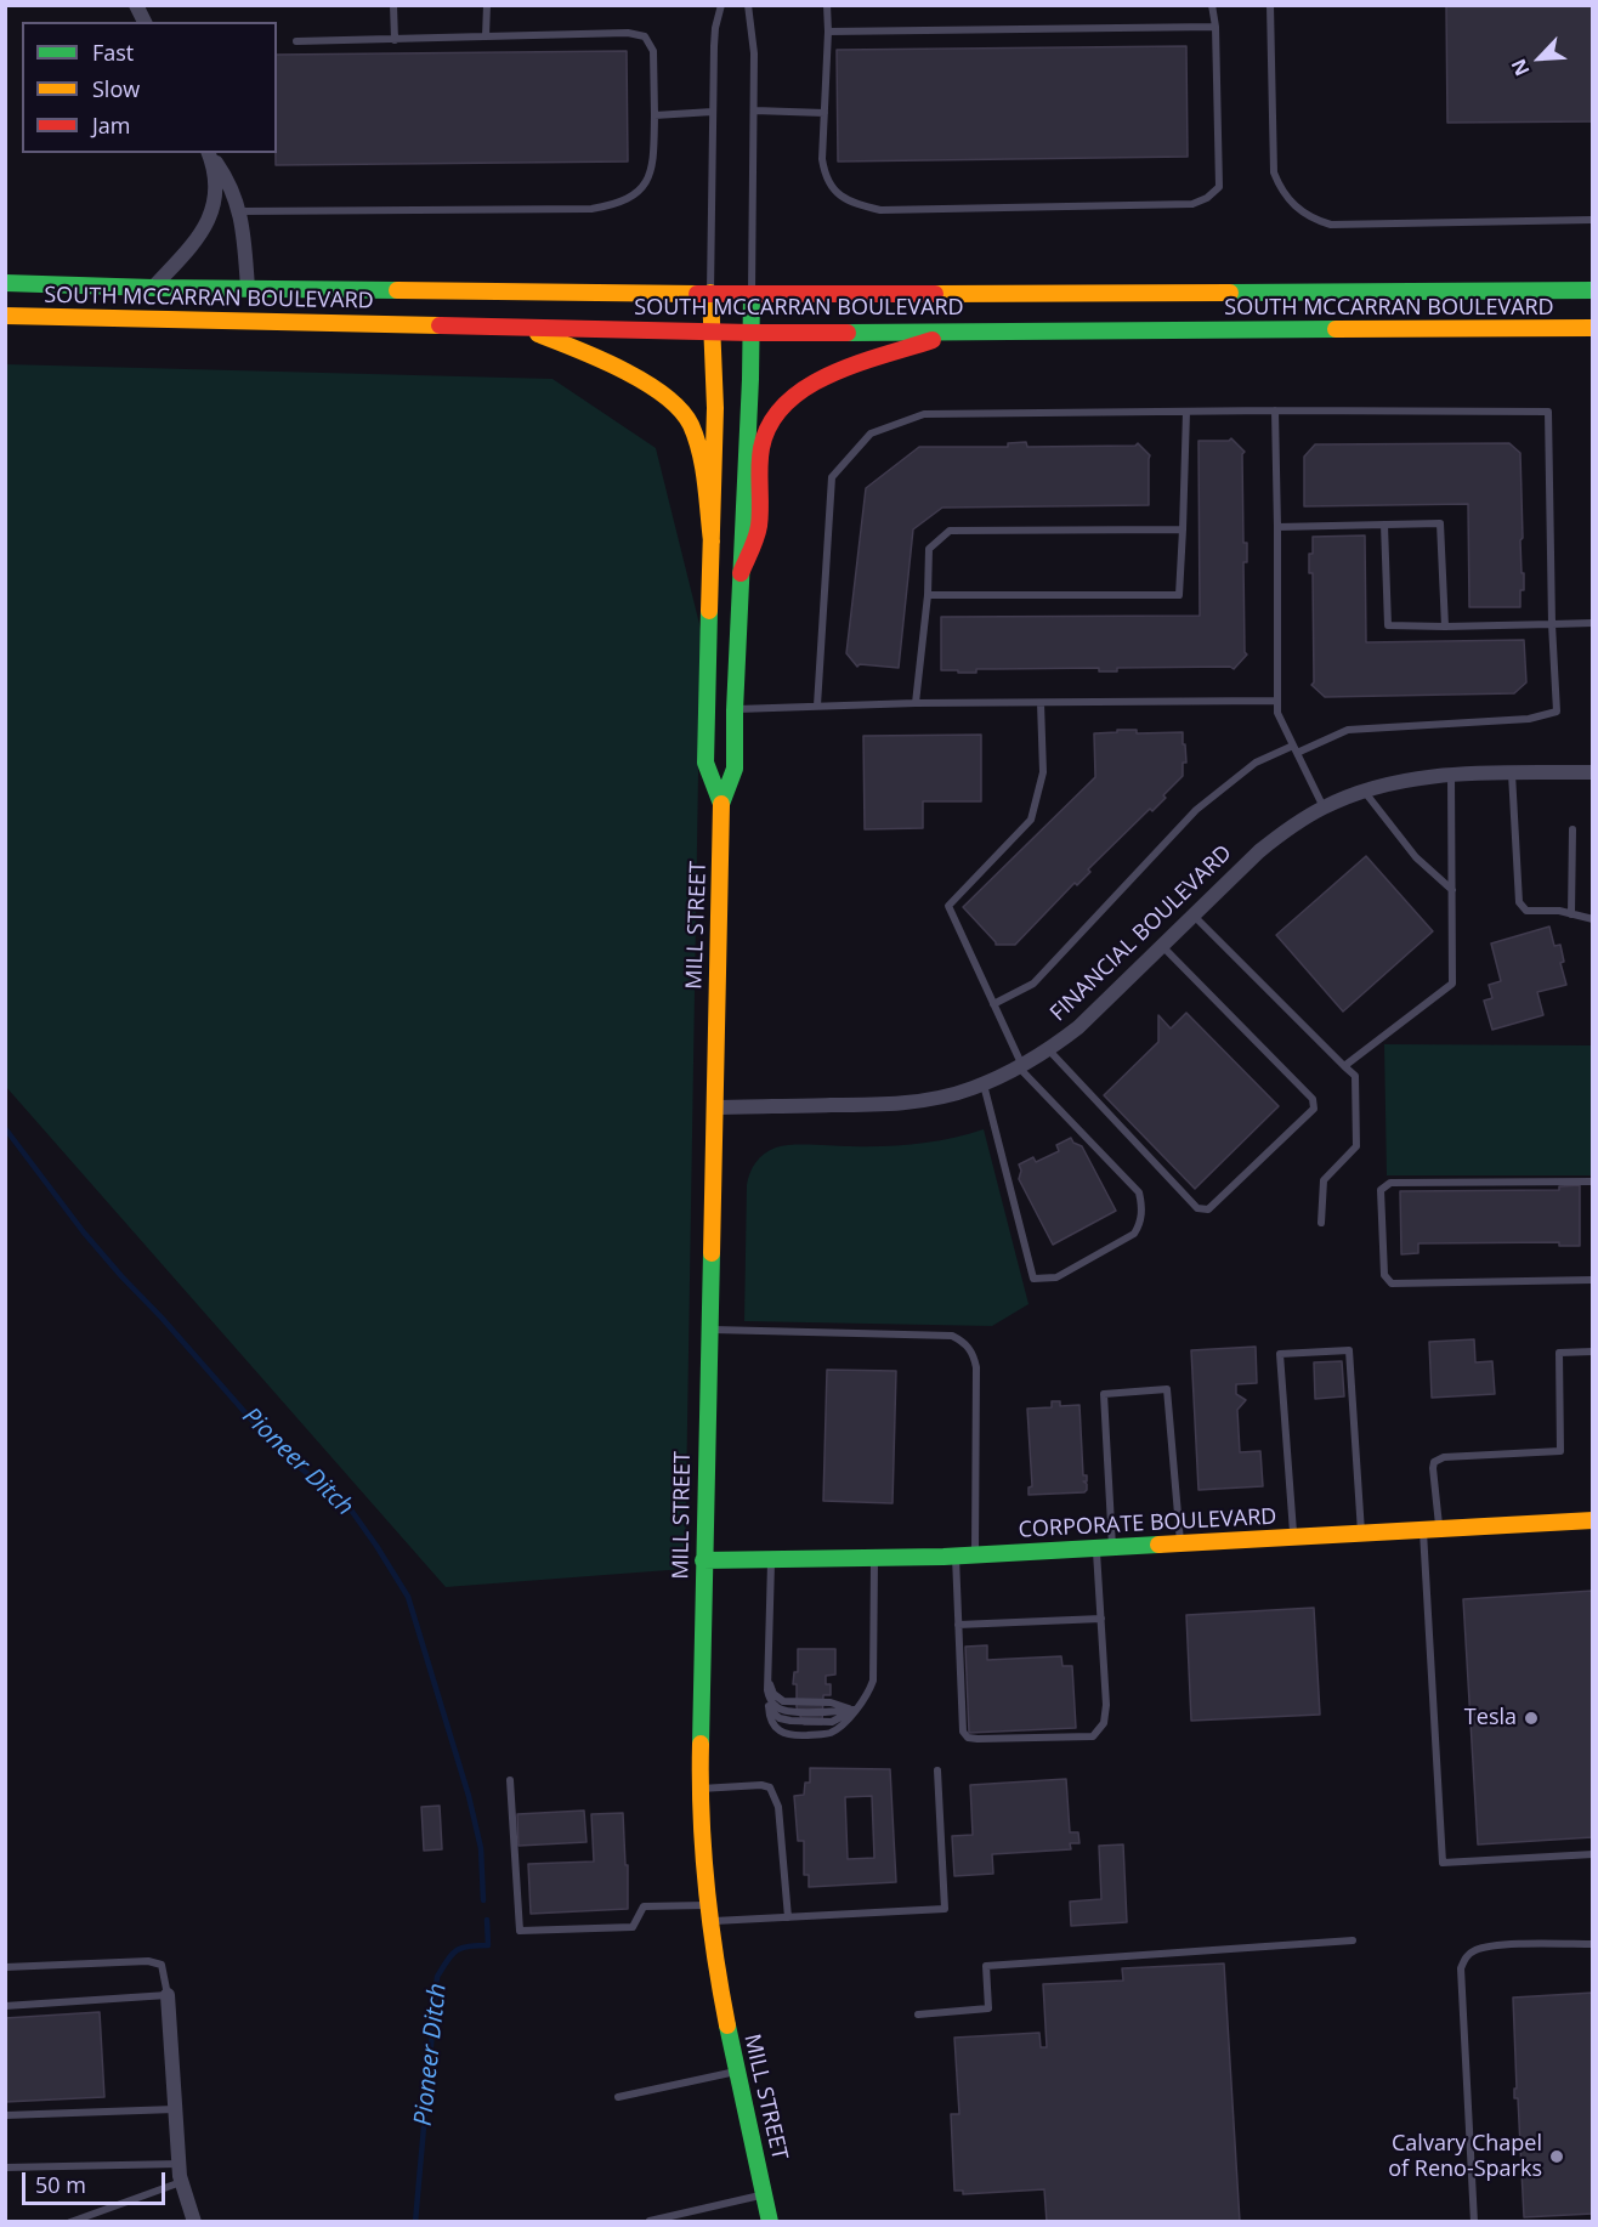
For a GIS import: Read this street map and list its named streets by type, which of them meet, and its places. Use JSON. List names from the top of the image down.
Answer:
{
  "streets": {
    "main road": ["SOUTH MCCARRAN BOULEVARD", "MILL STREET", "CORPORATE BOULEVARD"],
    "street": ["FINANCIAL BOULEVARD"]
  },
  "crossings": [
    ["SOUTH MCCARRAN BOULEVARD", "MILL STREET"],
    ["MILL STREET", "FINANCIAL BOULEVARD"],
    ["MILL STREET", "CORPORATE BOULEVARD"]
  ],
  "water": ["Pioneer Ditch"],
  "places": ["Tesla", "Calvary Chapel of Reno-Sparks"],
  "legend": ["Fast", "Slow", "Jam"],
  "scale_bar": "50 m",
  "north": "bottom left"
}
